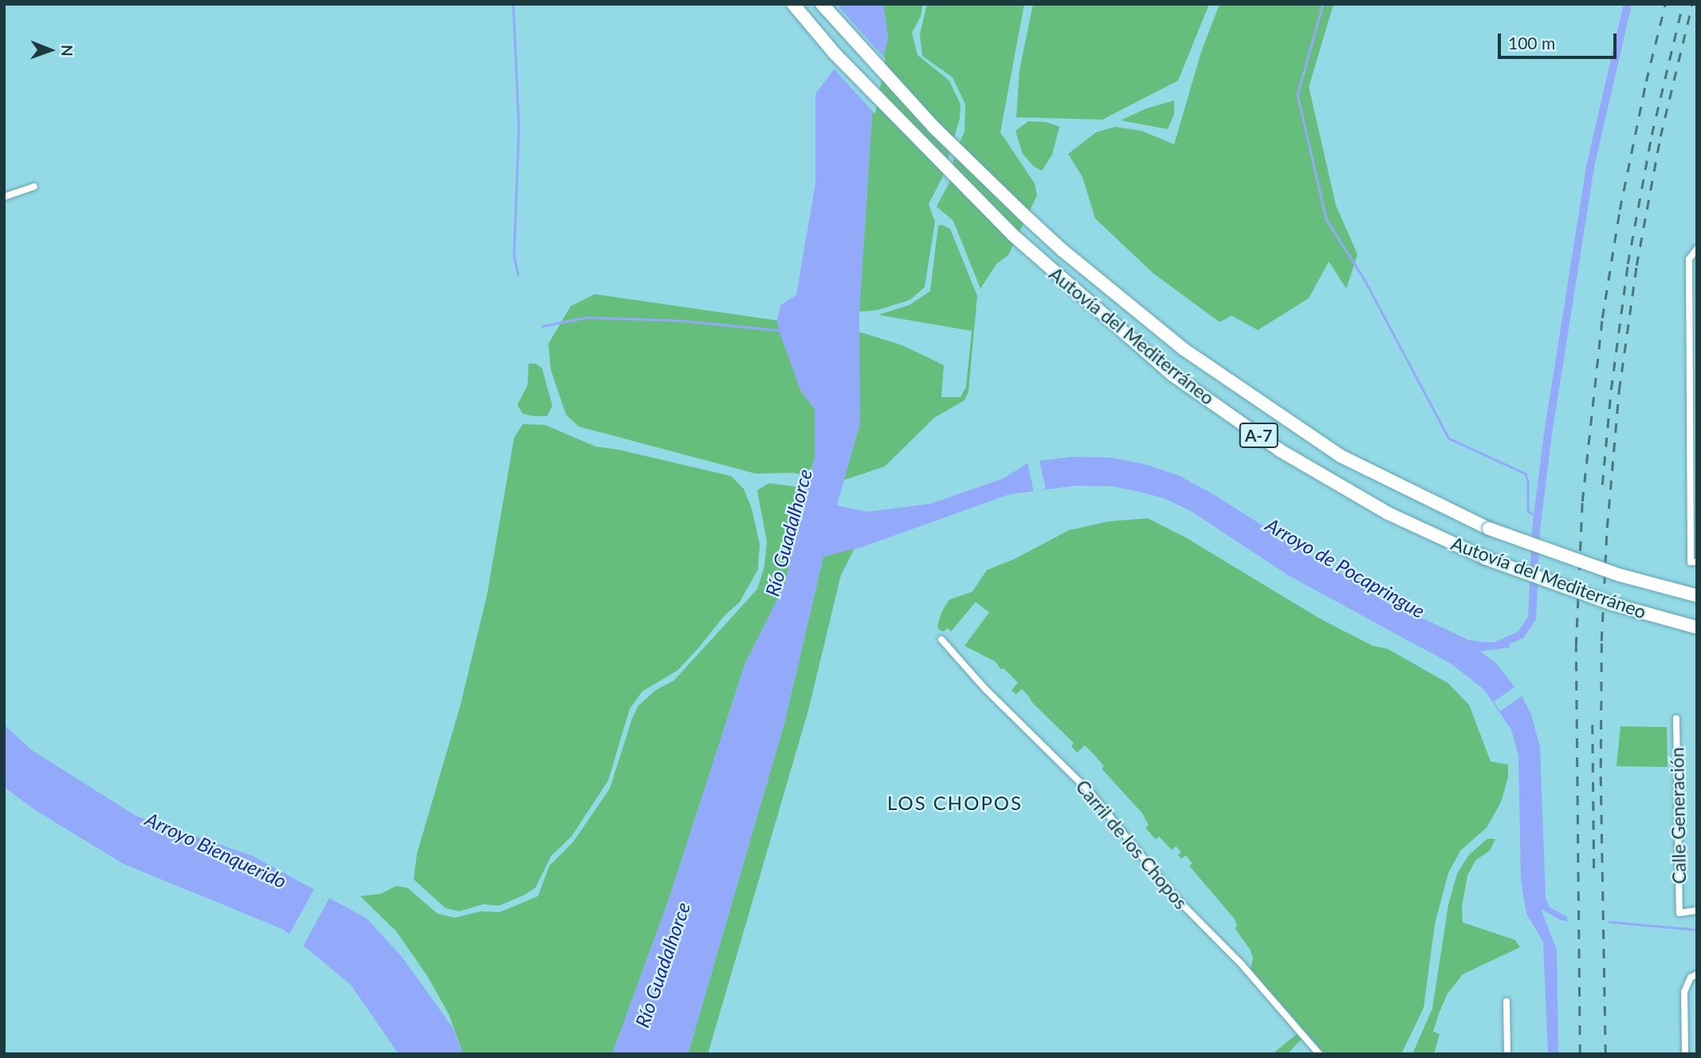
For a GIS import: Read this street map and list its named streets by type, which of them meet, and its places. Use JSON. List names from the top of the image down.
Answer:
{
  "streets": {
    "highway": ["Autovía del Mediterráneo", "A-7"],
    "street": ["Calle Generación", "Carril de los Chopos"]
  },
  "districts": ["LOS CHOPOS"],
  "water": ["Río Guadalhorce", "Arroyo de Pocapringue", "Arroyo Bienquerido"],
  "scale_bar": "100 m",
  "north": "right"
}
